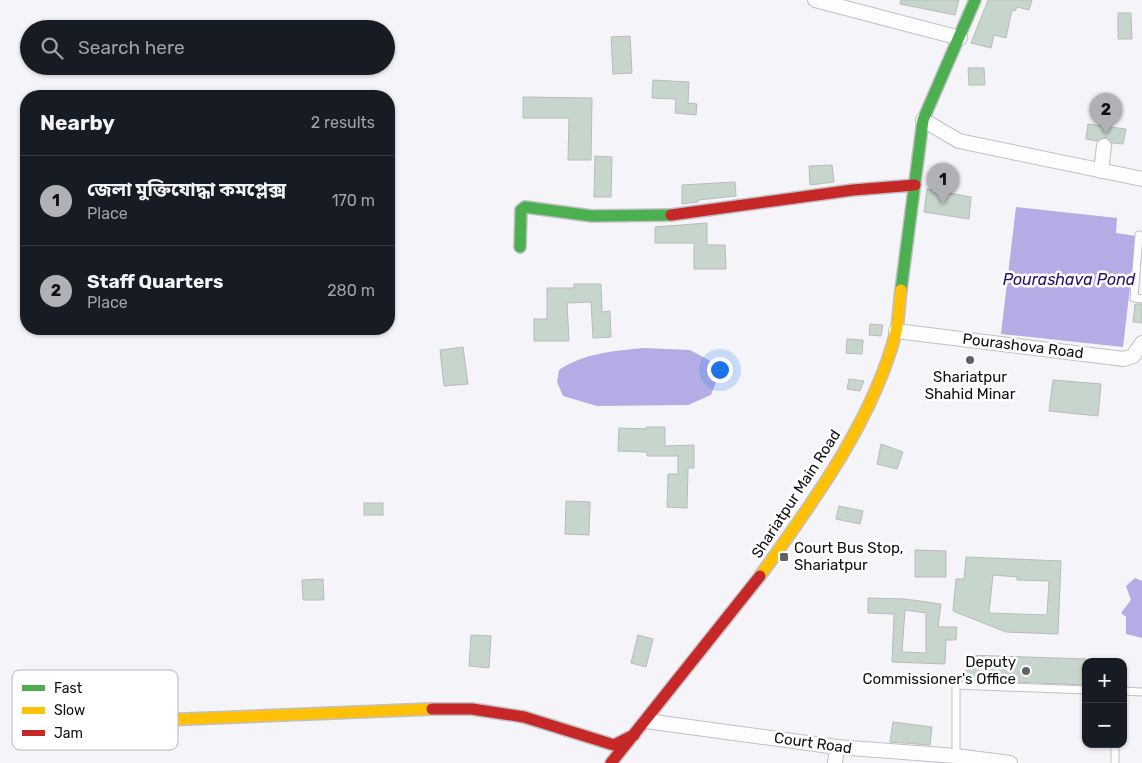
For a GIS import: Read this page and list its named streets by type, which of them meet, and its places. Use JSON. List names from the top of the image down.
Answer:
{
  "streets": {
    "street": ["Pourashova Road", "Shariatpur Main Road", "Court Road"]
  },
  "crossings": [
    ["Pourashova Road", "Shariatpur Main Road"],
    ["Shariatpur Main Road", "Court Road"]
  ],
  "water": ["Pourashava Pond"],
  "places": {
    "other": ["Shariatpur Shahid Minar", "Deputy Commissioner's Office"],
    "transit": ["Court Bus Stop, Shariatpur"]
  },
  "legend": ["Fast", "Slow", "Jam"],
  "page": {
    "search": "Search here",
    "heading": ["Nearby", "2 results"],
    "pins": ["2", "1"],
    "list": [
      {
        "mark": "1",
        "name": "জেলা মুক্তিযোদ্ধা কমপ্লেক্স",
        "note": "Place",
        "value": "170 m"
      },
      {
        "mark": "2",
        "name": "Staff Quarters",
        "note": "Place",
        "value": "280 m"
      }
    ],
    "map_buttons": ["+", "−"]
  }
}
